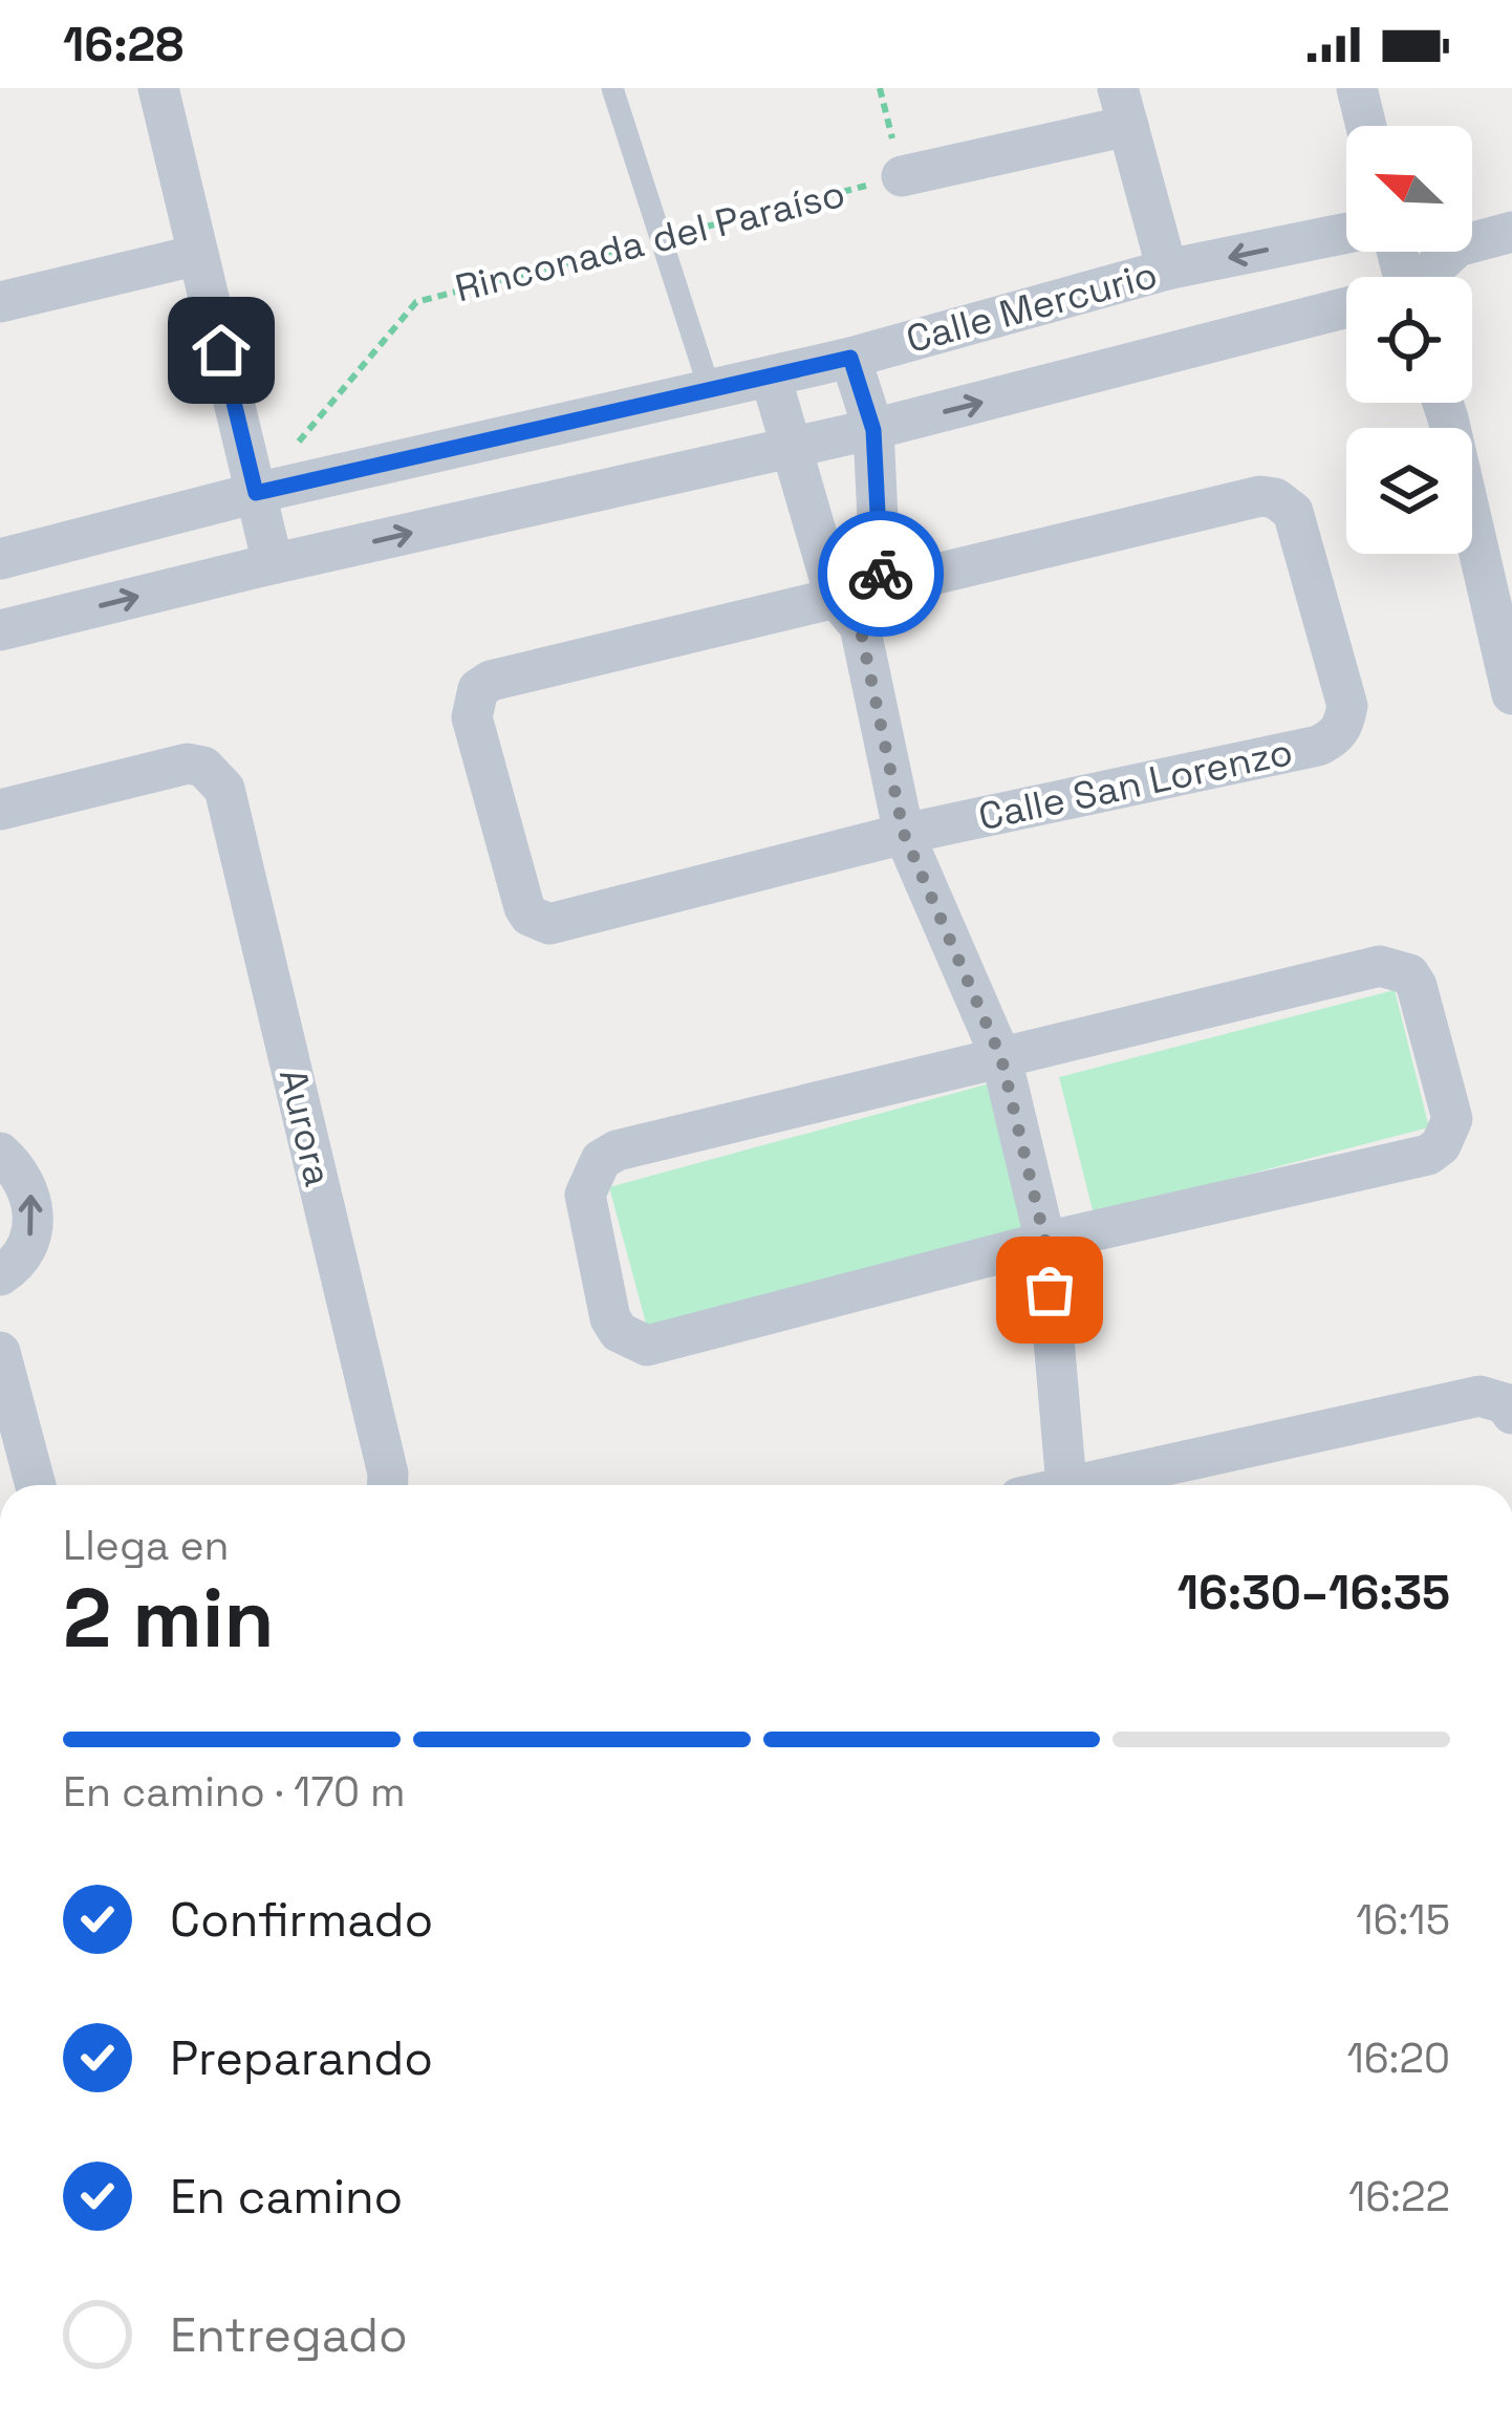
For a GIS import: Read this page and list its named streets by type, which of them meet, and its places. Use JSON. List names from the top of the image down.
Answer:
{
  "streets": {
    "street": ["Calle Mercurio", "Calle San Lorenzo", "Aurora"],
    "path": ["Rinconada del Paraíso"]
  },
  "crossings": [
    ["Rinconada del Paraíso", "Calle Mercurio"]
  ],
  "north": "top left",
  "page": {
    "status": "16:28",
    "heading": ["2 min", "Llega en", "16:30–16:35"],
    "bar": "En camino · 170 m",
    "list": [
      ["Confirmado", "16:15"],
      ["Preparando", "16:20"],
      ["En camino", "16:22"],
      "Entregado"
    ]
  }
}
